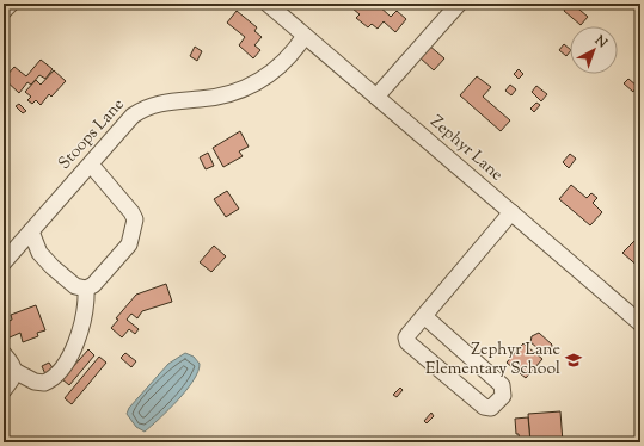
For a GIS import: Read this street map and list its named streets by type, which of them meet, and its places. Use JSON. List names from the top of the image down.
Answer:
{
  "streets": {
    "street": ["Stoops Lane", "Zephyr Lane"]
  },
  "crossings": [
    ["Stoops Lane", "Zephyr Lane"]
  ],
  "places": {
    "school or university": ["Zephyr Lane Elementary School"]
  },
  "north": "top right"
}
